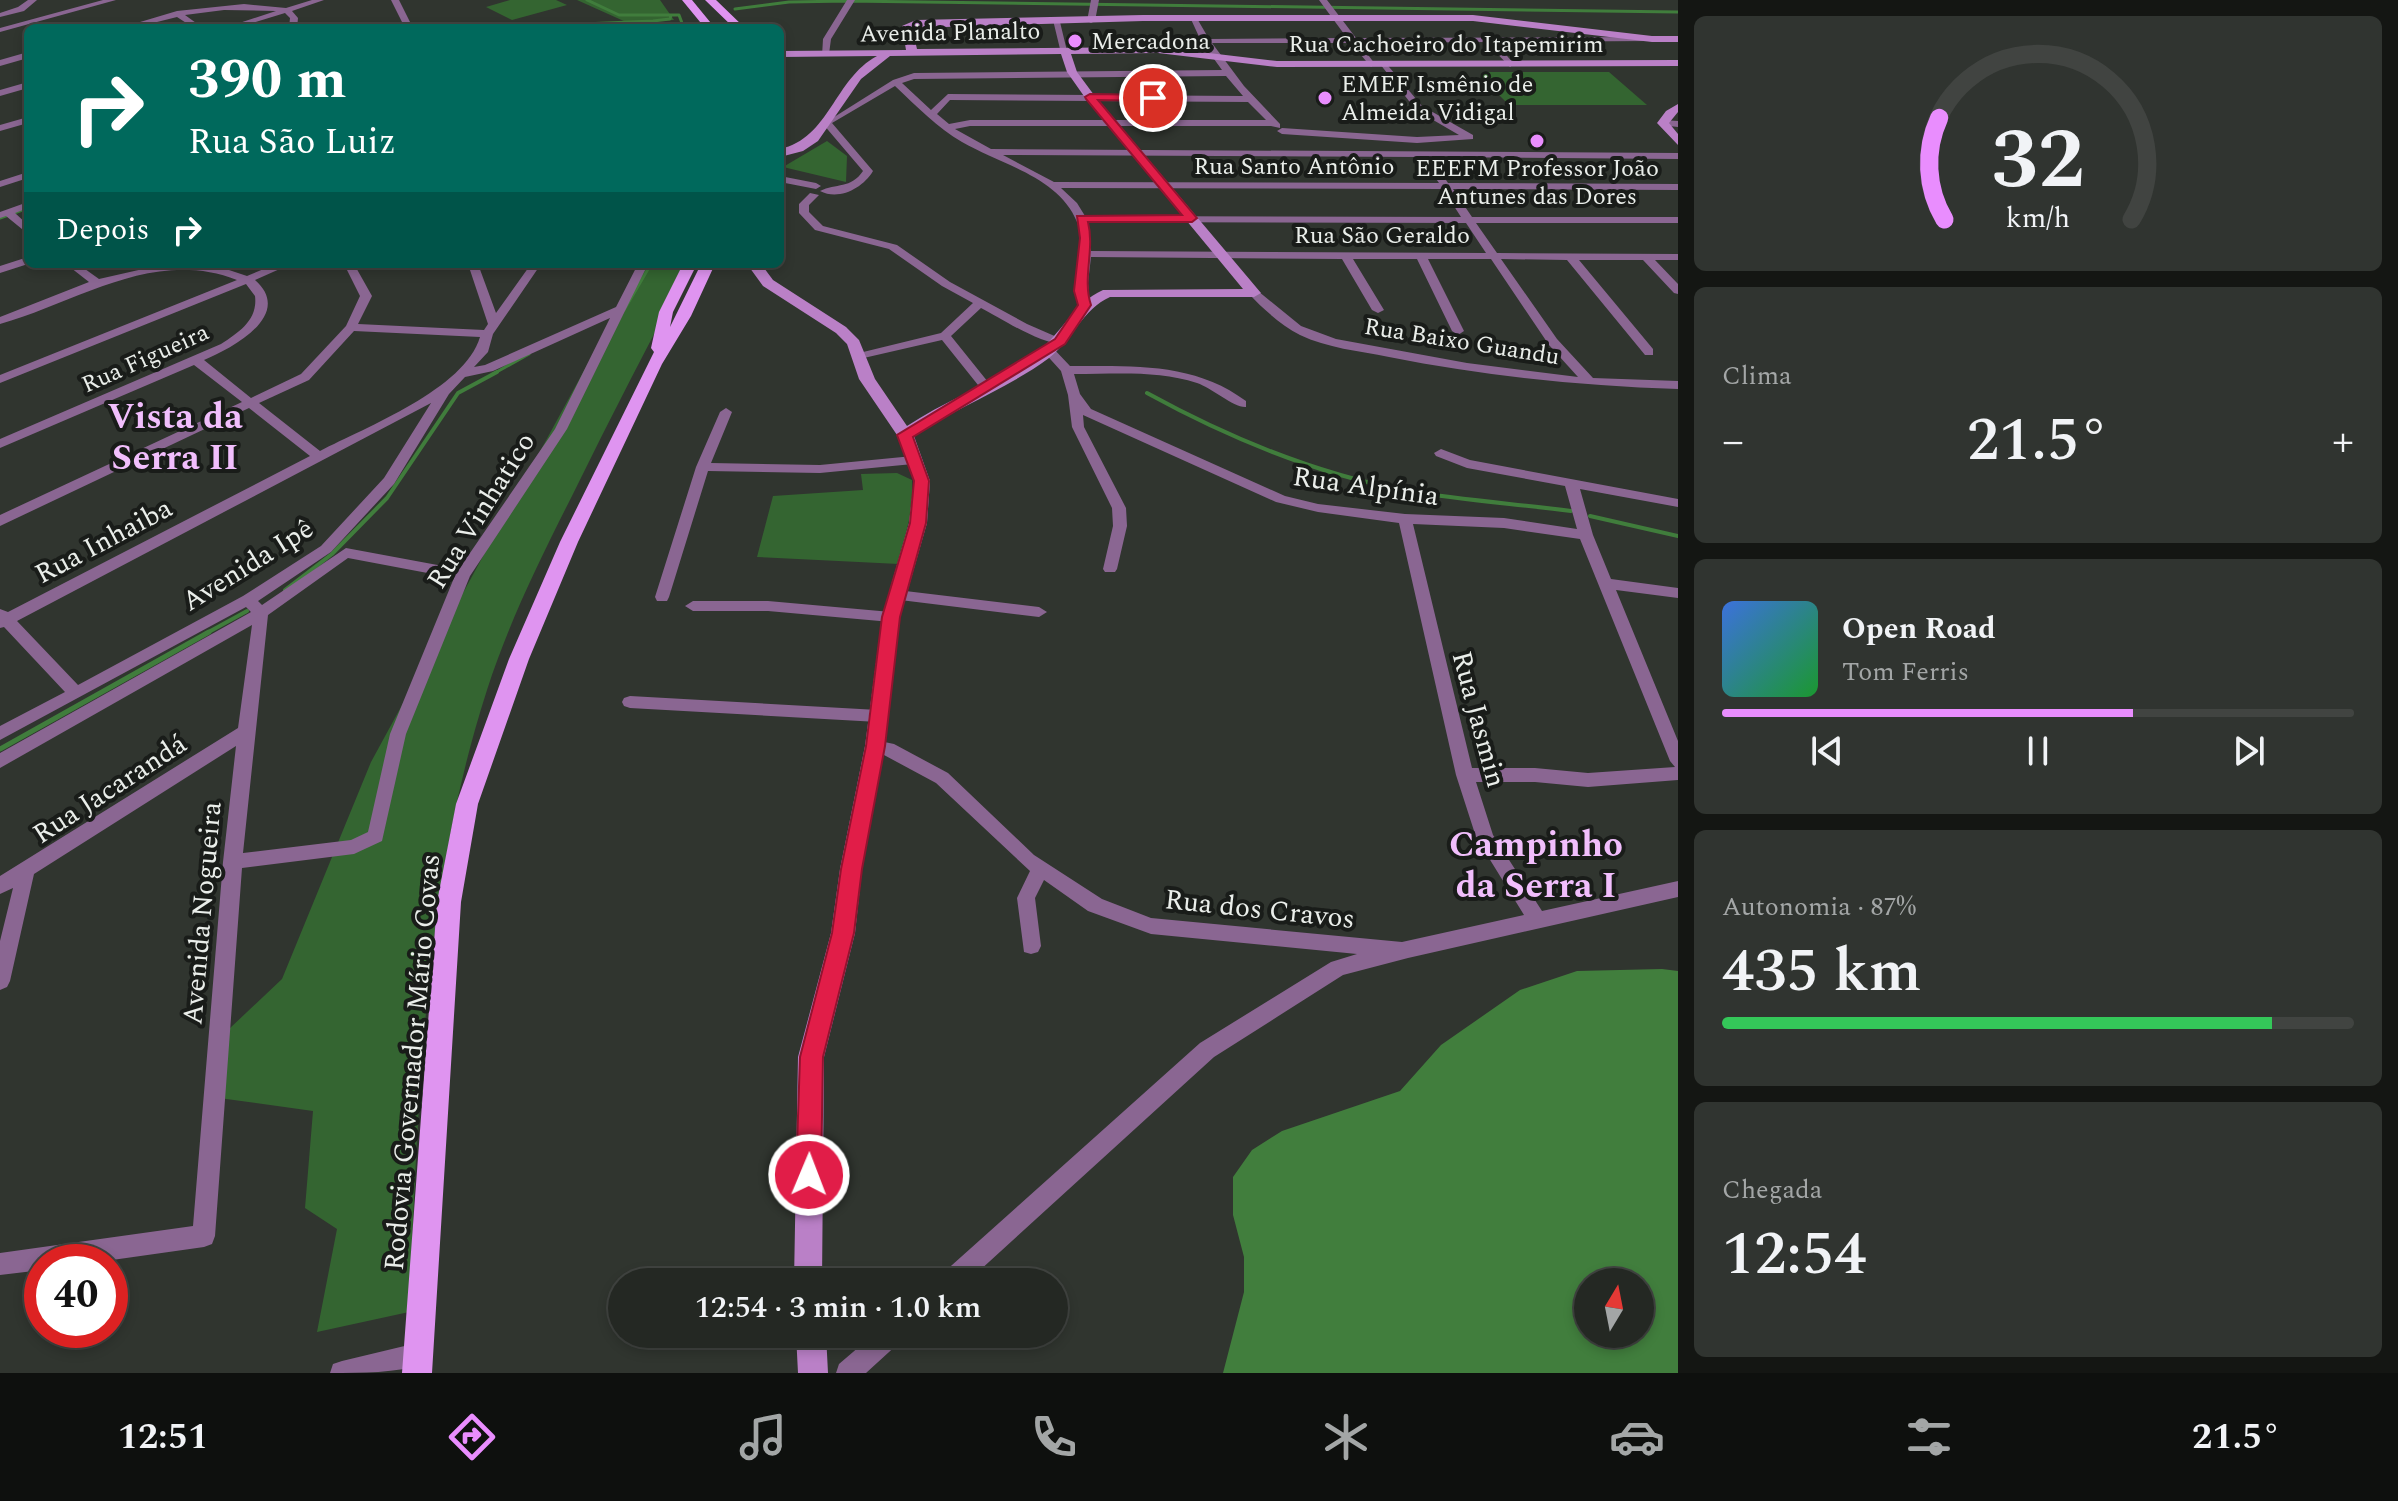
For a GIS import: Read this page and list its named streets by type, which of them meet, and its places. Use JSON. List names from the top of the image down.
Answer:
{
  "streets": {
    "main road": ["Rodovia Governador Mário Covas"],
    "street": [
      "Avenida Planalto",
      "Rua Cachoeiro do Itapemirim",
      "Rua Santo Antônio",
      "Rua São Geraldo",
      "Rua Baixo Guandu",
      "Rua Figueira",
      "Rua Alpínia",
      "Rua Vinhatico",
      "Rua Inhaiba",
      "Avenida Ipê",
      "Rua Jasmin",
      "Rua Jacarandá",
      "Rua dos Cravos",
      "Avenida Nogueira"
    ]
  },
  "crossings": [
    ["Avenida Planalto", "Rua Cachoeiro do Itapemirim"],
    ["Rua Alpínia", "Rua Jasmin"],
    ["Rua Vinhatico", "Avenida Ipê"],
    ["Rua Vinhatico", "Avenida Nogueira"],
    ["Rua Inhaiba", "Avenida Ipê"],
    ["Avenida Ipê", "Avenida Nogueira"],
    ["Rua Jacarandá", "Avenida Nogueira"]
  ],
  "districts": ["Vista da Serra II", "Campinho da Serra I"],
  "places": ["Mercadona", "EMEF Ismênio de Almeida Vidigal", "EEEFM Professor João Antunes das Dores"],
  "north": "top",
  "page": {
    "turn": ["390 m", "Rua São Luiz"],
    "then": "Depois",
    "tile": [
      "Clima",
      ["Autonomia · 87%", "435 km"],
      ["Chegada", "12:54"]
    ],
    "heat": ["−", "21.5°", "+"],
    "song": ["Open Road", "Tom Ferris"],
    "limit": "40",
    "trip": "12:54 · 3 min · 1.0 km",
    "tabs": ["12:51", "21.5°"],
    "gauge": ["32", "km/h"]
  }
}
